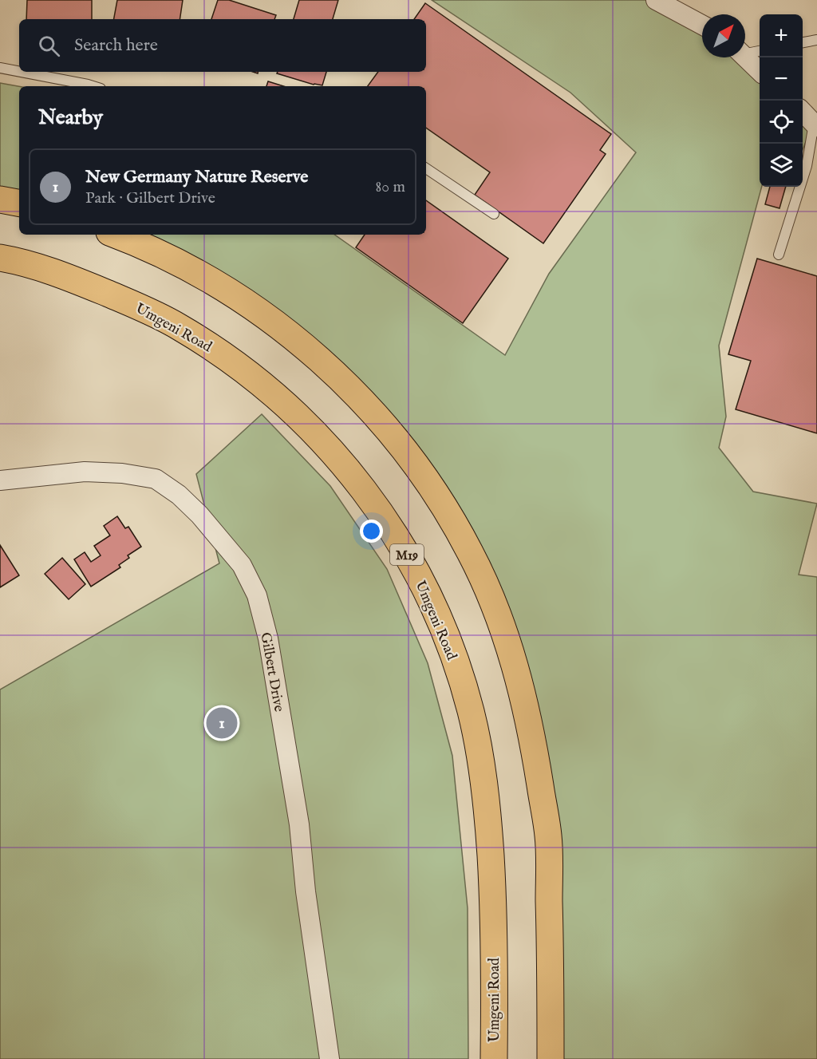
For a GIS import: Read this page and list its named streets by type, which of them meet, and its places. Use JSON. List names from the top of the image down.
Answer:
{
  "streets": {
    "highway": ["Umgeni Road", "M19"],
    "street": ["Gilbert Drive"]
  },
  "north": "top right",
  "page": {
    "map_buttons": ["+", "−"],
    "search": "Search here",
    "heading": "Nearby",
    "list": [
      {
        "mark": "1",
        "name": "New Germany Nature Reserve",
        "note": "Park · Gilbert Drive",
        "value": "80 m"
      }
    ],
    "pins": "1"
  }
}
